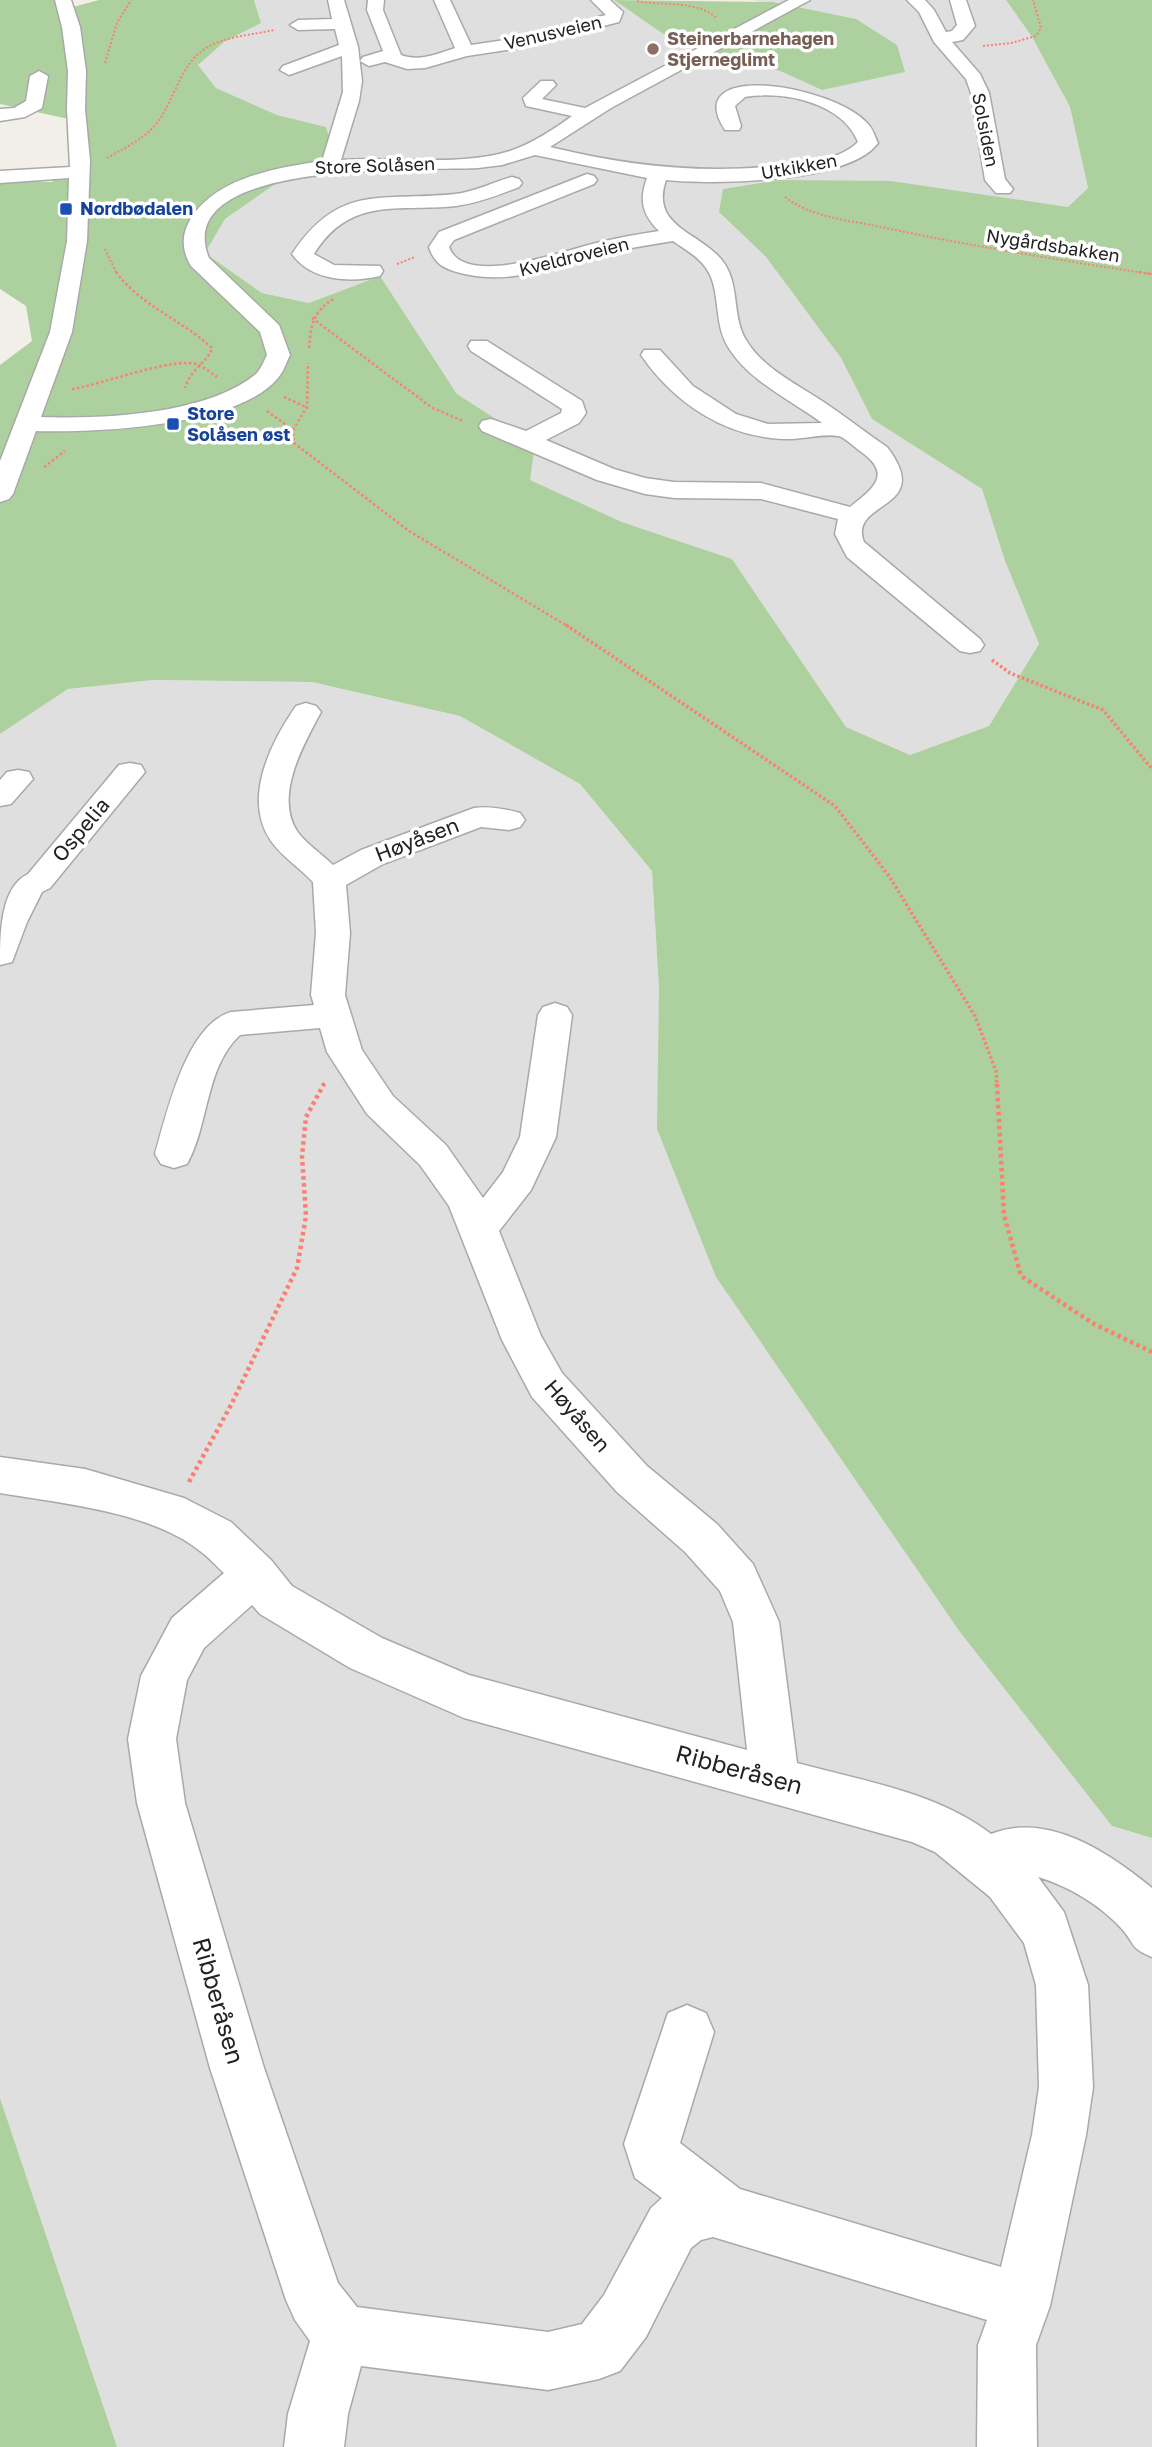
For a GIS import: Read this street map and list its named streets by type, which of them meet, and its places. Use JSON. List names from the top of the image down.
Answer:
{
  "streets": {
    "street": [
      "Venusveien",
      "Solsiden",
      "Store Solåsen",
      "Utkikken",
      "Kveldroveien",
      "Ospelia",
      "Høyåsen",
      "Ribberåsen"
    ],
    "path": ["Nygårdsbakken"]
  },
  "crossings": [
    ["Store Solåsen", "Utkikken"],
    ["Utkikken", "Nygårdsbakken"],
    ["Høyåsen", "Ribberåsen"]
  ],
  "places": {
    "other": ["Steinerbarnehagen Stjerneglimt"],
    "transit": ["Nordbødalen", "Store Solåsen øst"]
  }
}
